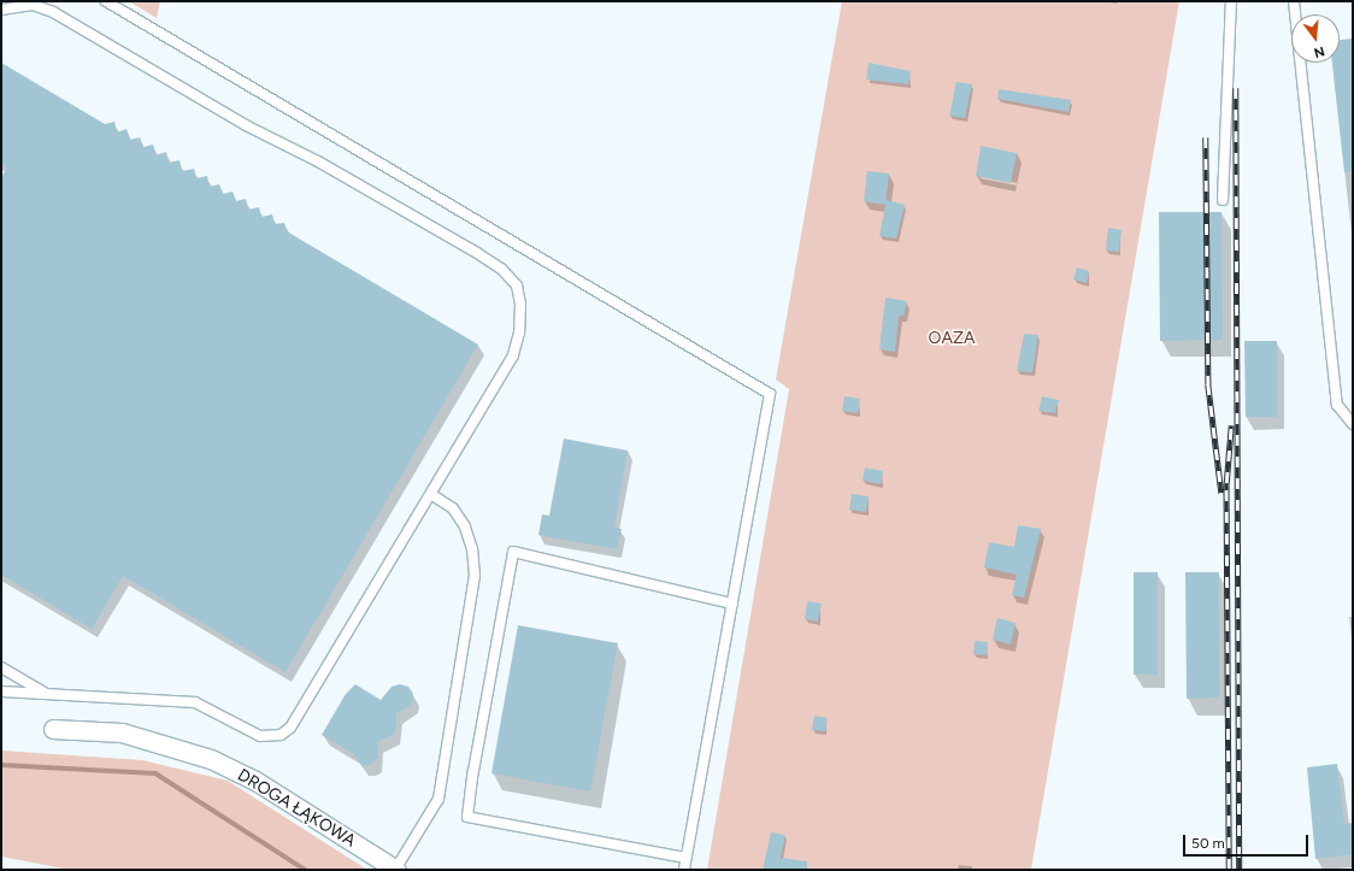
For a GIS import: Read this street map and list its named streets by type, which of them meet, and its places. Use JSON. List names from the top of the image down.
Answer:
{
  "streets": {
    "street": ["DROGA ŁĄKOWA"]
  },
  "parks": ["OAZA"],
  "scale_bar": "50 m",
  "north": "bottom"
}
